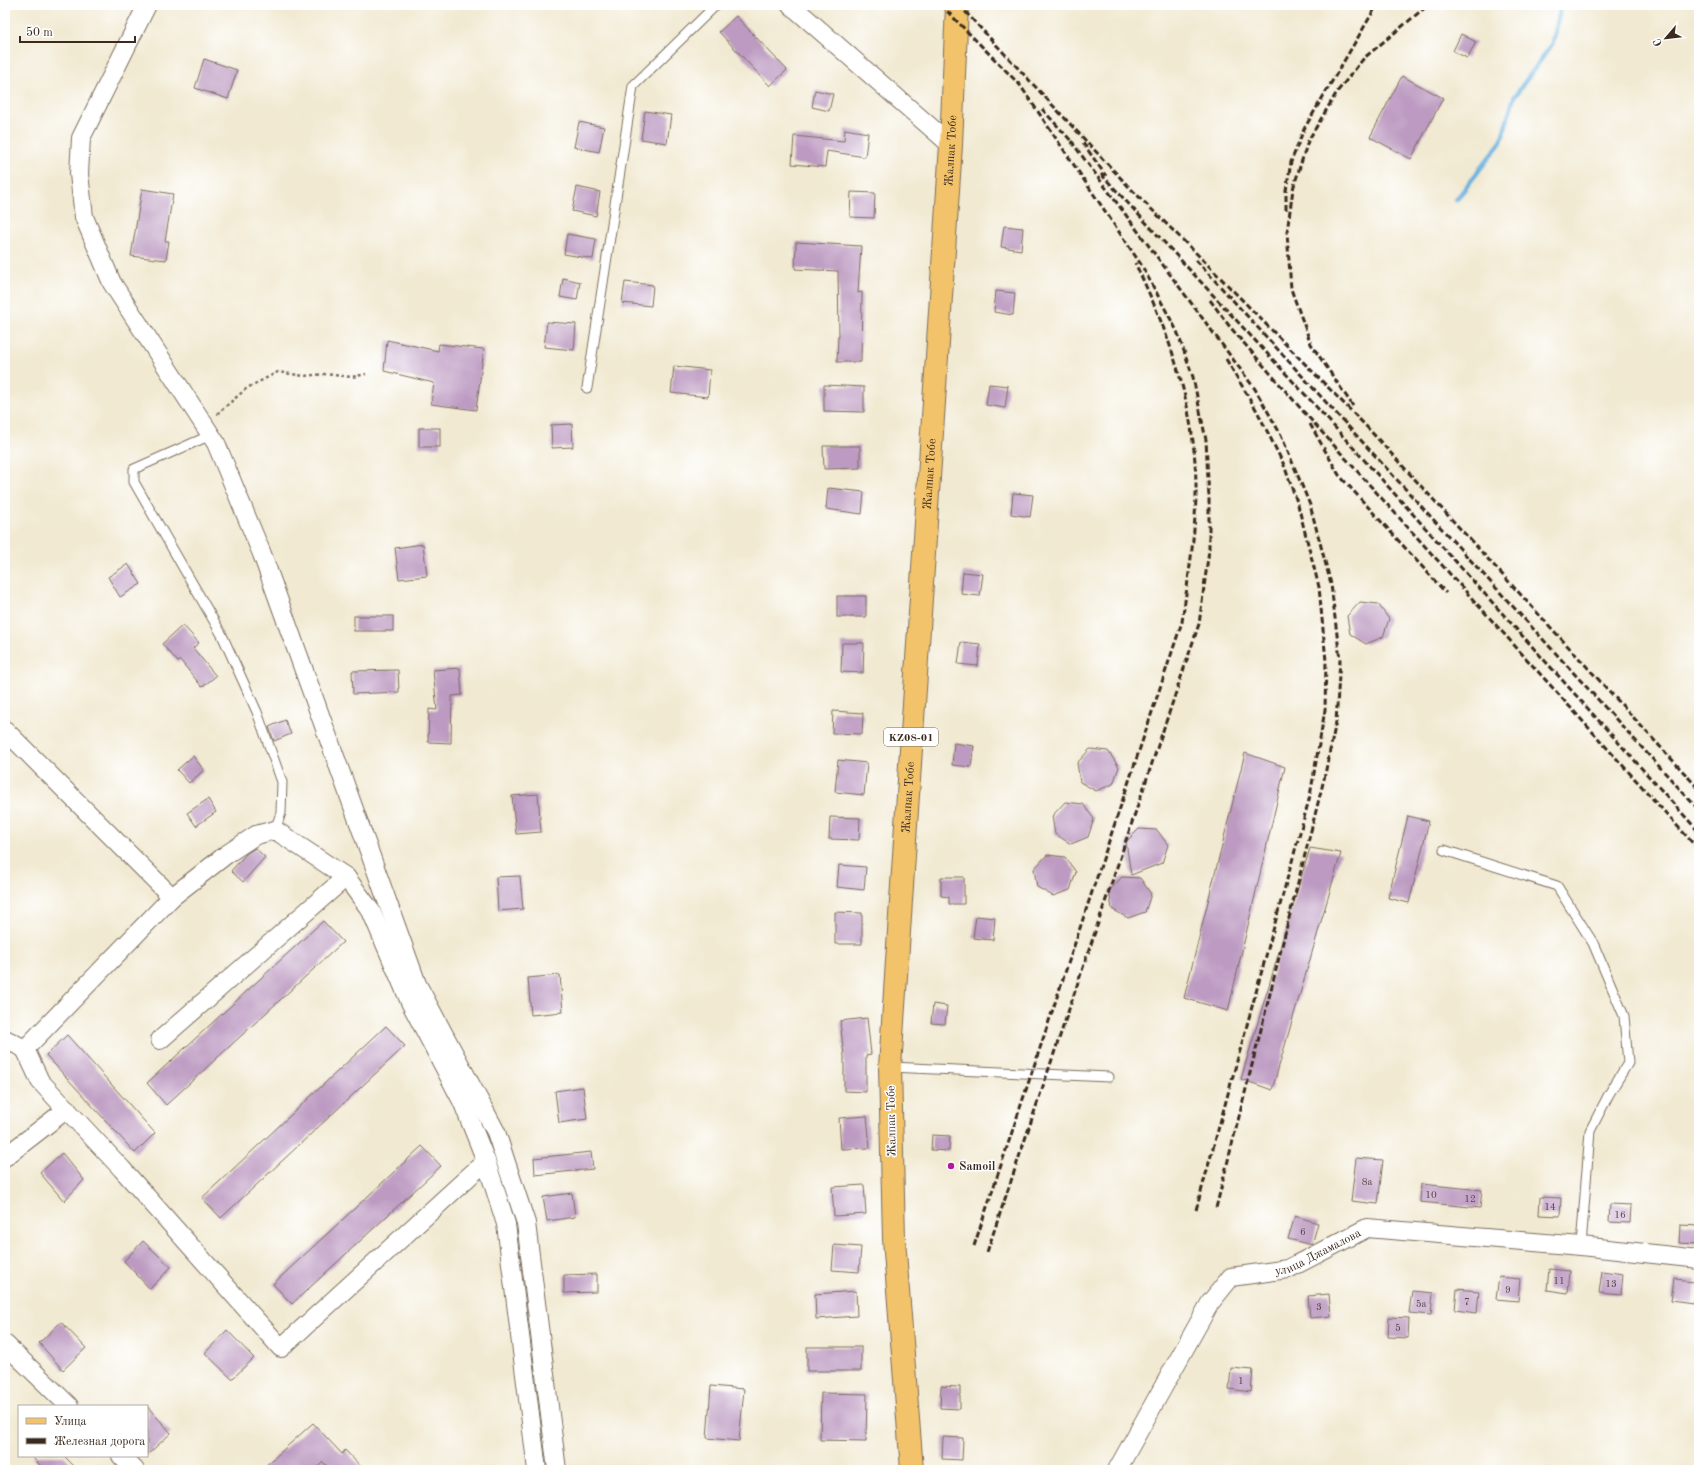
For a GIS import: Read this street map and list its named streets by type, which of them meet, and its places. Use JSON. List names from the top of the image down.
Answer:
{
  "streets": {
    "main road": ["Жалпак Тобе", "KZ08-01"],
    "street": ["улица Джамалова"]
  },
  "places": ["Samoil"],
  "house_numbers": [
    "8а",
    "10",
    "12",
    "14",
    "16",
    "6",
    "11",
    "13",
    "9",
    "7",
    "5а",
    "3",
    "5",
    "1"
  ],
  "legend": ["Улица", "Железная дорога"],
  "scale_bar": "50 m",
  "north": "bottom left"
}
